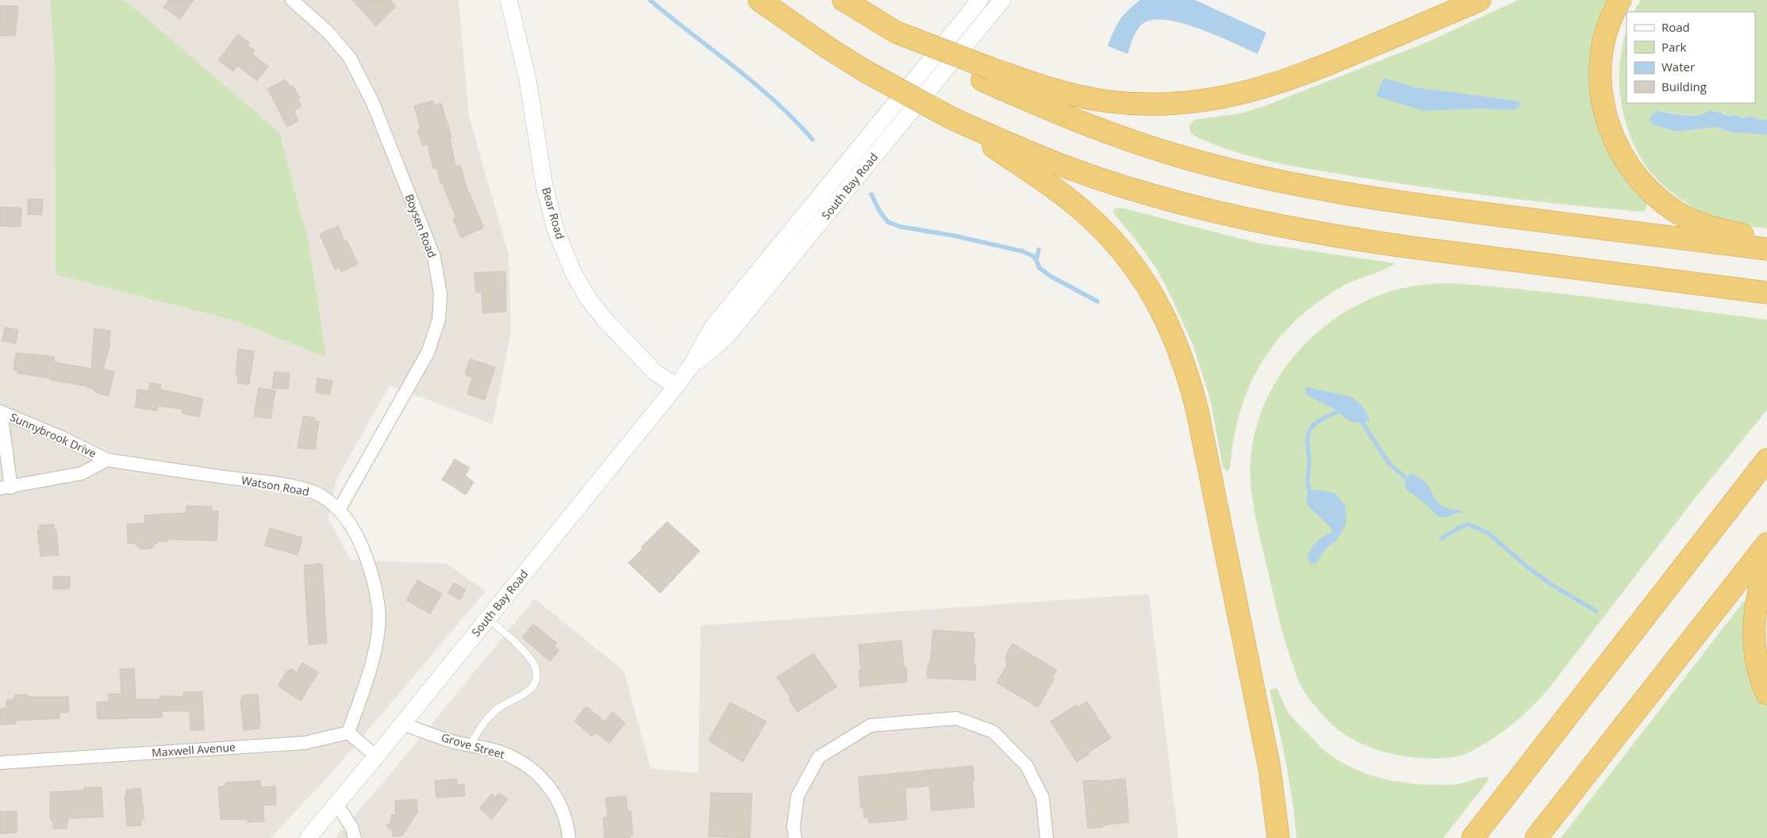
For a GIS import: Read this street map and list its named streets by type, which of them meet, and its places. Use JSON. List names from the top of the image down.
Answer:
{
  "streets": {
    "street": [
      "South Bay Road",
      "Bear Road",
      "Boysen Road",
      "Sunnybrook Drive",
      "Watson Road",
      "Grove Street",
      "Maxwell Avenue"
    ]
  },
  "crossings": [
    ["South Bay Road", "Bear Road"],
    ["South Bay Road", "Grove Street"],
    ["Boysen Road", "Watson Road"],
    ["Sunnybrook Drive", "Watson Road"],
    ["Watson Road", "Maxwell Avenue"]
  ],
  "legend": [
    "Road",
    "Park",
    "Water",
    "Building"
  ]
}
